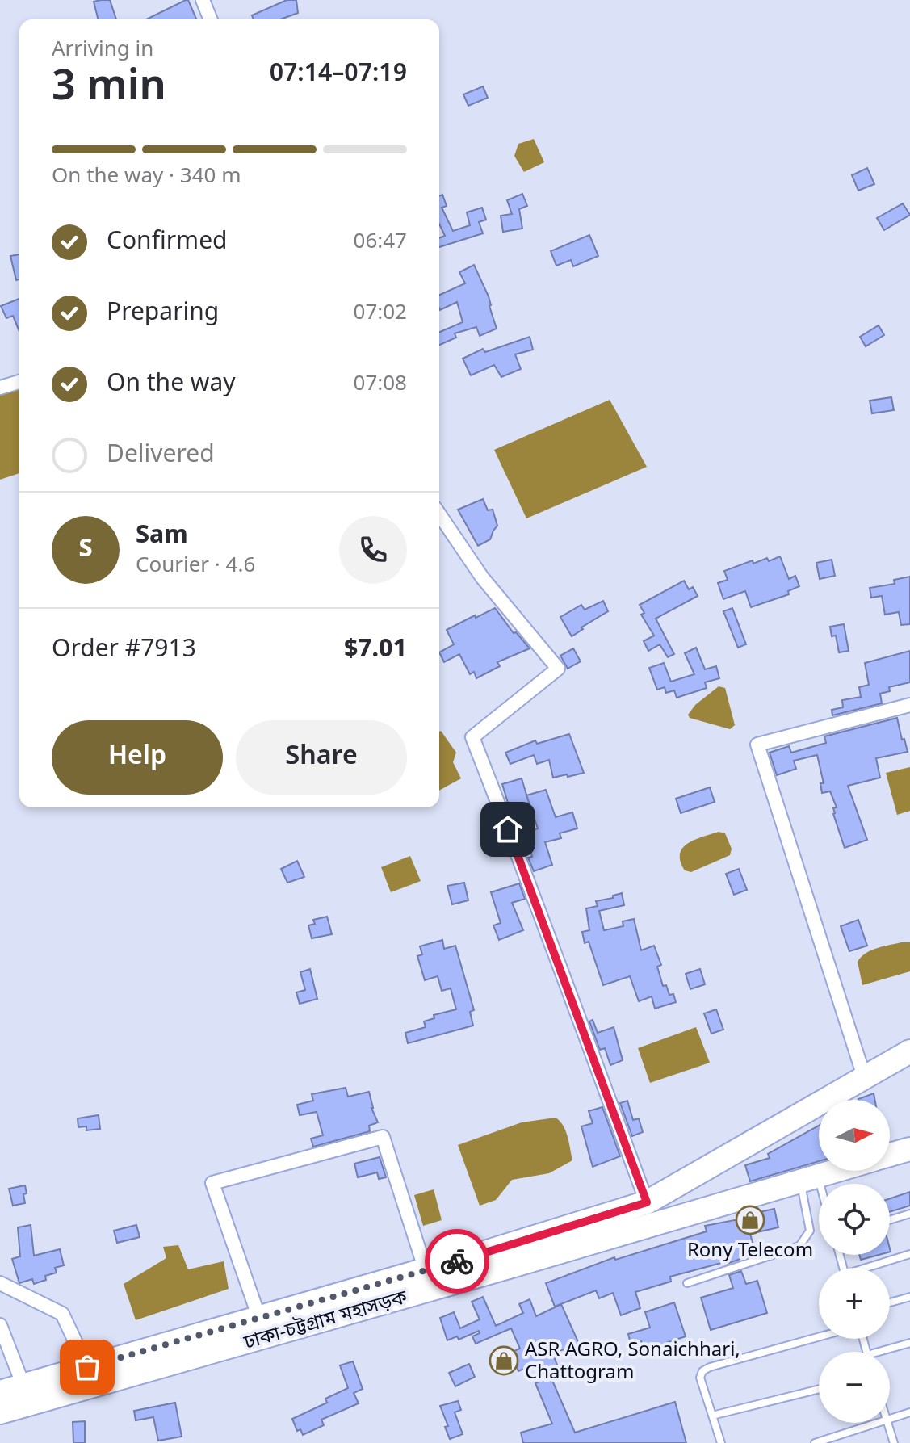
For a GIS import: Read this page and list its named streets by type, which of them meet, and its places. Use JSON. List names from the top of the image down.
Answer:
{
  "streets": {
    "highway": ["ঢাকা-চট্টগ্রাম মহাসড়ক"]
  },
  "places": {
    "shop": ["Rony Telecom", "ASR AGRO, Sonaichhari, Chattogram"]
  },
  "north": "right",
  "page": {
    "heading": ["3 min", "Arriving in", "07:14–07:19"],
    "panel": [
      "Sam",
      "Courier · 4.6",
      "Order #7913",
      "$7.01"
    ],
    "bar": "On the way · 340 m",
    "list": [
      ["Confirmed", "06:47"],
      ["Preparing", "07:02"],
      ["On the way", "07:08"],
      "Delivered"
    ],
    "round": "S",
    "buttons": ["Help", "Share"],
    "map_buttons": ["+", "−"]
  }
}
